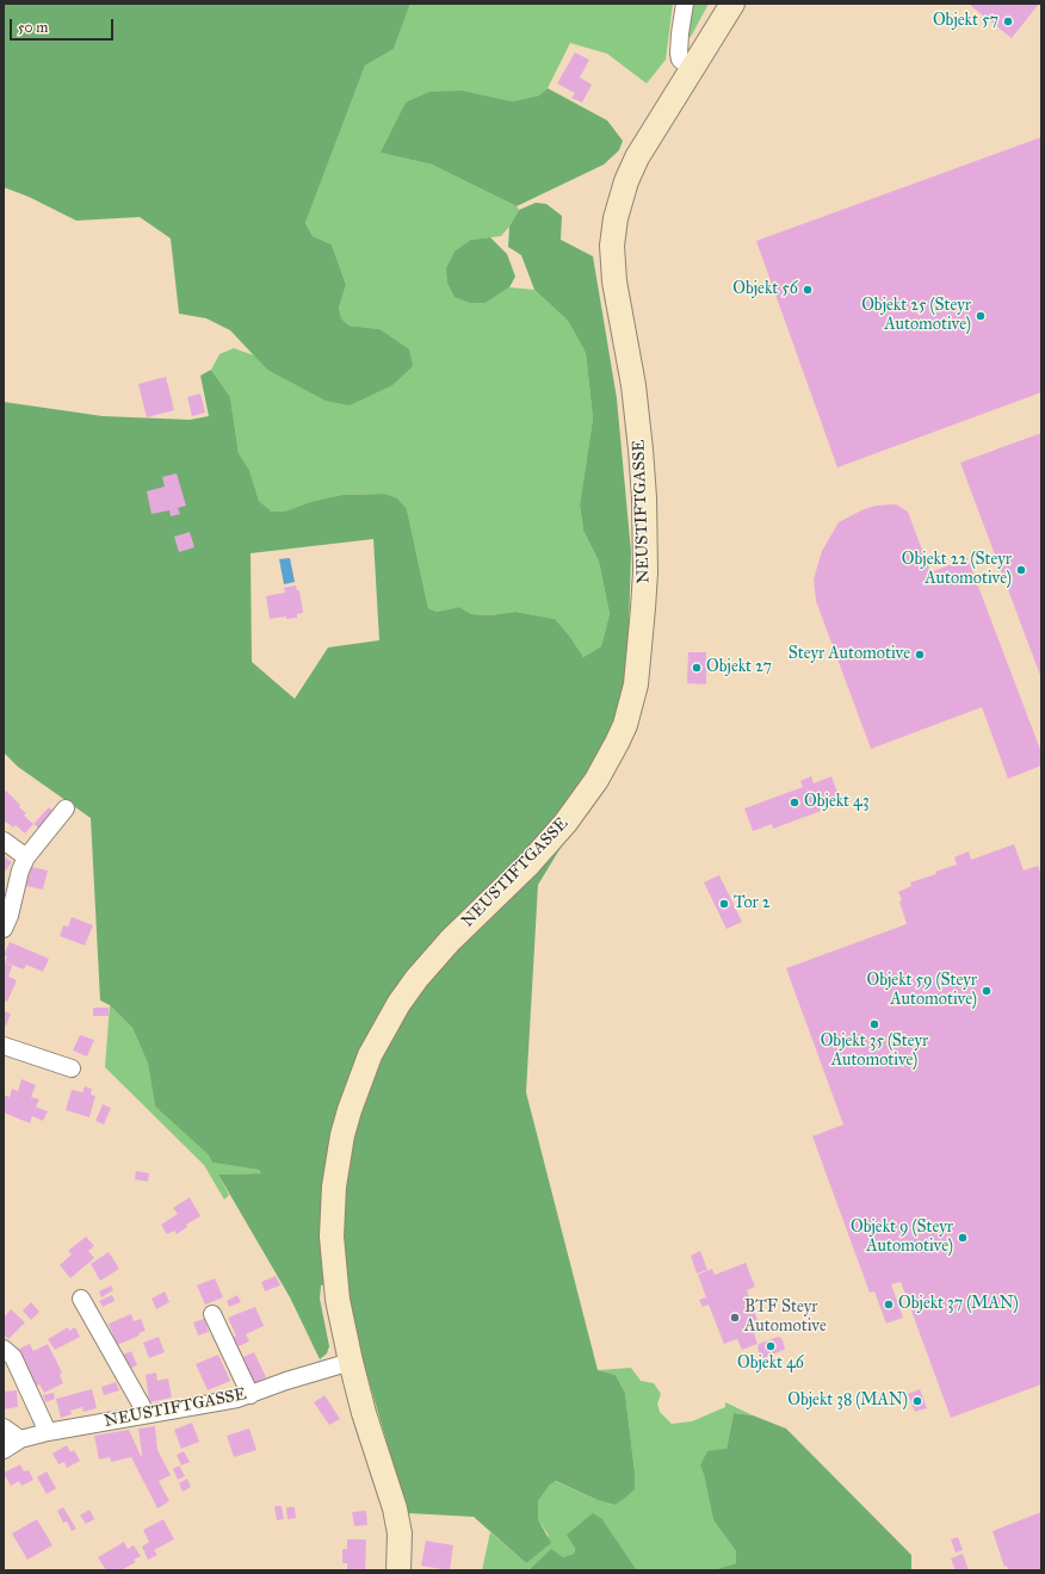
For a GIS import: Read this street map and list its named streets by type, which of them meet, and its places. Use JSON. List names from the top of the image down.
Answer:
{
  "streets": {
    "street": ["NEUSTIFTGASSE"]
  },
  "places": [
    "Objekt 57",
    "Objekt 56",
    "Objekt 25 (Steyr Automotive)",
    "Objekt 22 (Steyr Automotive)",
    "Steyr Automotive",
    "Objekt 27",
    "Objekt 43",
    "Tor 2",
    "Objekt 59 (Steyr Automotive)",
    "Objekt 35 (Steyr Automotive)",
    "Objekt 9 (Steyr Automotive)",
    "Objekt 37 (MAN)",
    "BTF Steyr Automotive",
    "Objekt 46",
    "Objekt 38 (MAN)"
  ],
  "scale_bar": "50 m"
}
